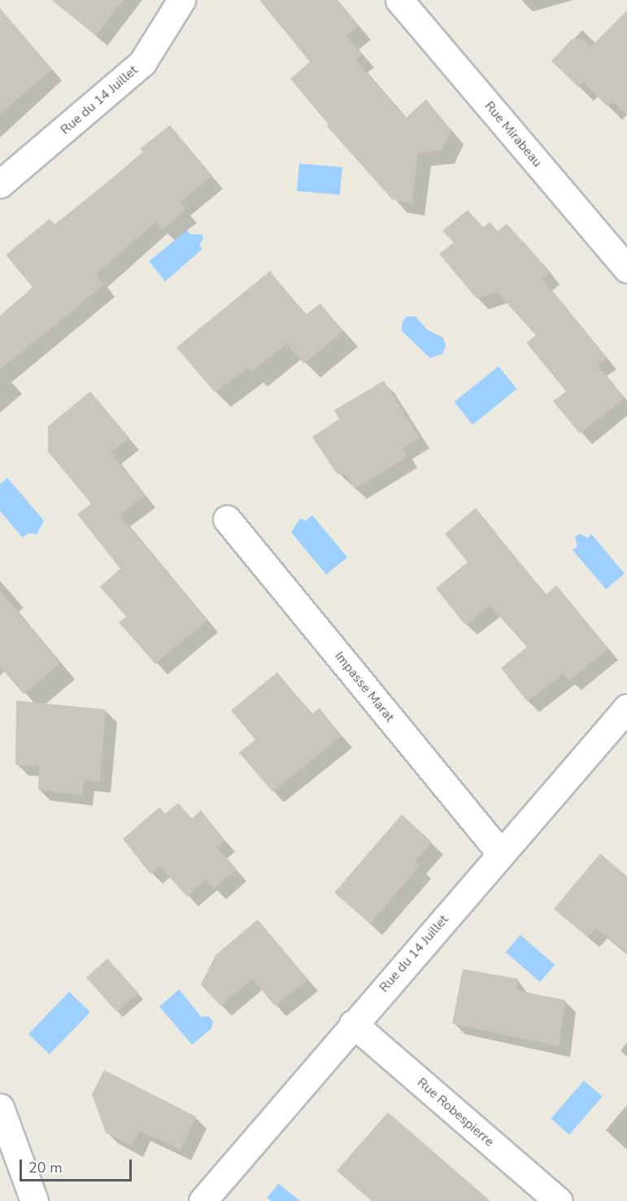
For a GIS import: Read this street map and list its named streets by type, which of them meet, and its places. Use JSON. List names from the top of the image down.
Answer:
{
  "streets": {
    "street": [
      "Rue du 14 Juillet",
      "Rue Mirabeau",
      "Impasse Marat",
      "Rue Robespierre"
    ]
  },
  "crossings": [
    ["Rue du 14 Juillet", "Impasse Marat"],
    ["Rue du 14 Juillet", "Rue Robespierre"]
  ],
  "scale_bar": "20 m"
}
